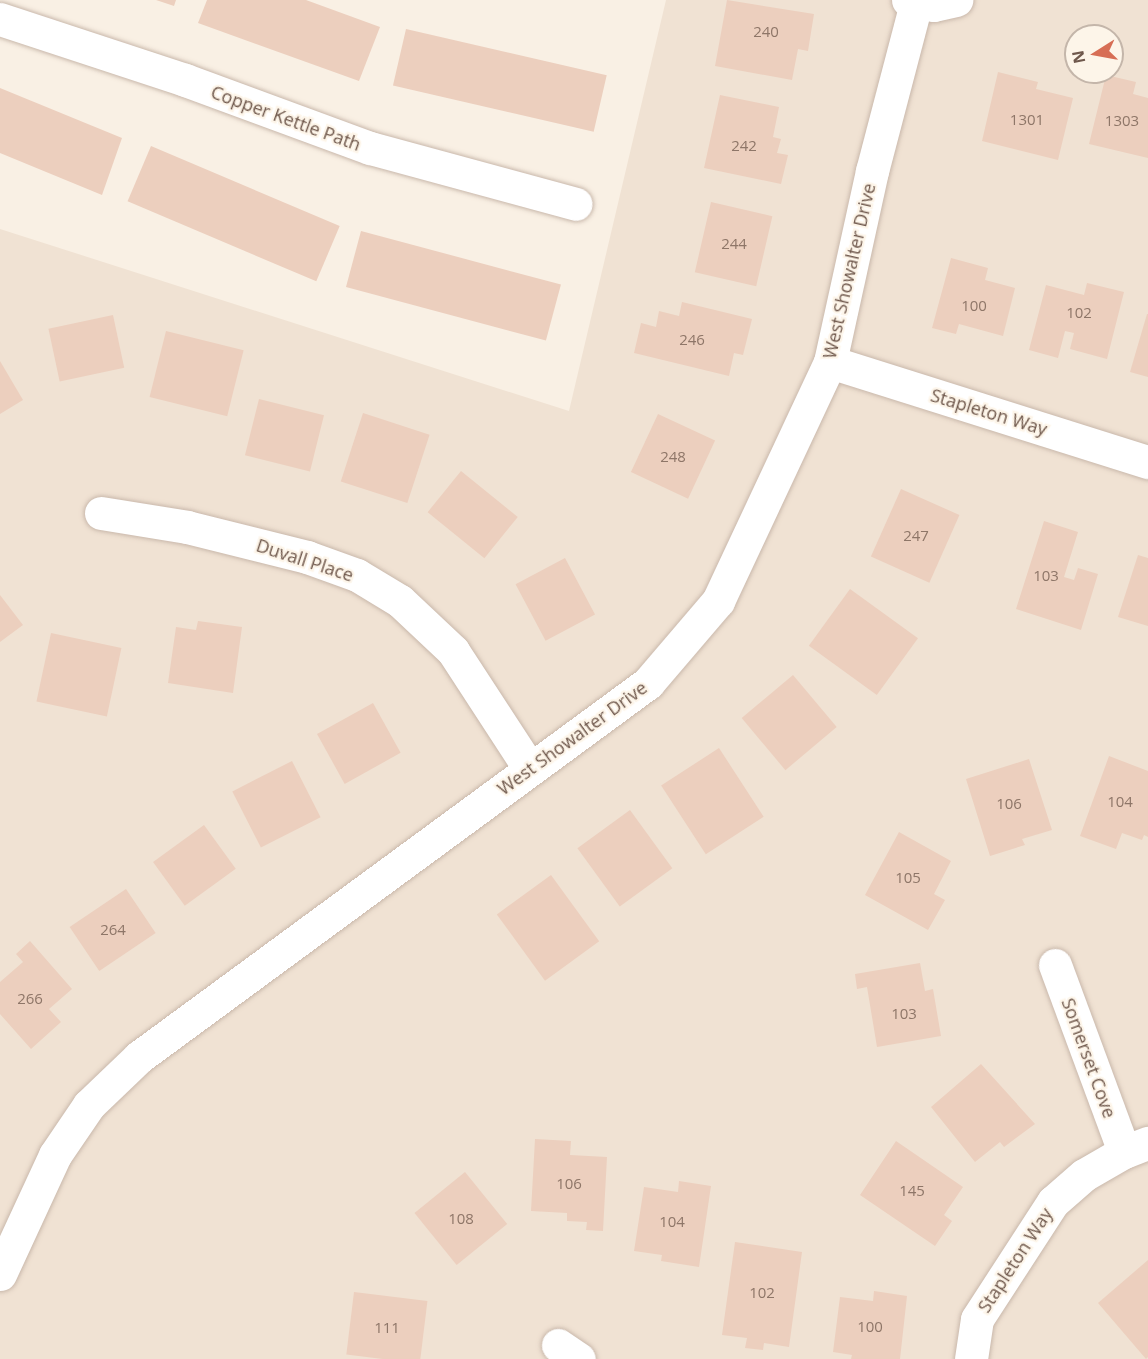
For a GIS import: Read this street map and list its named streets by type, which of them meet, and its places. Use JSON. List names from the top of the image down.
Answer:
{
  "streets": {
    "street": [
      "Copper Kettle Path",
      "West Showalter Drive",
      "Stapleton Way",
      "Duvall Place",
      "Somerset Cove"
    ]
  },
  "crossings": [
    ["West Showalter Drive", "Stapleton Way"],
    ["West Showalter Drive", "Duvall Place"],
    ["Stapleton Way", "Somerset Cove"]
  ],
  "house_numbers": [
    "240",
    "1301",
    "1303",
    "242",
    "244",
    "100",
    "102",
    "246",
    "248",
    "247",
    "103",
    "104",
    "106",
    "105",
    "264",
    "266",
    "103",
    "106",
    "145",
    "108",
    "104",
    "102",
    "100",
    "111"
  ],
  "north": "left"
}
